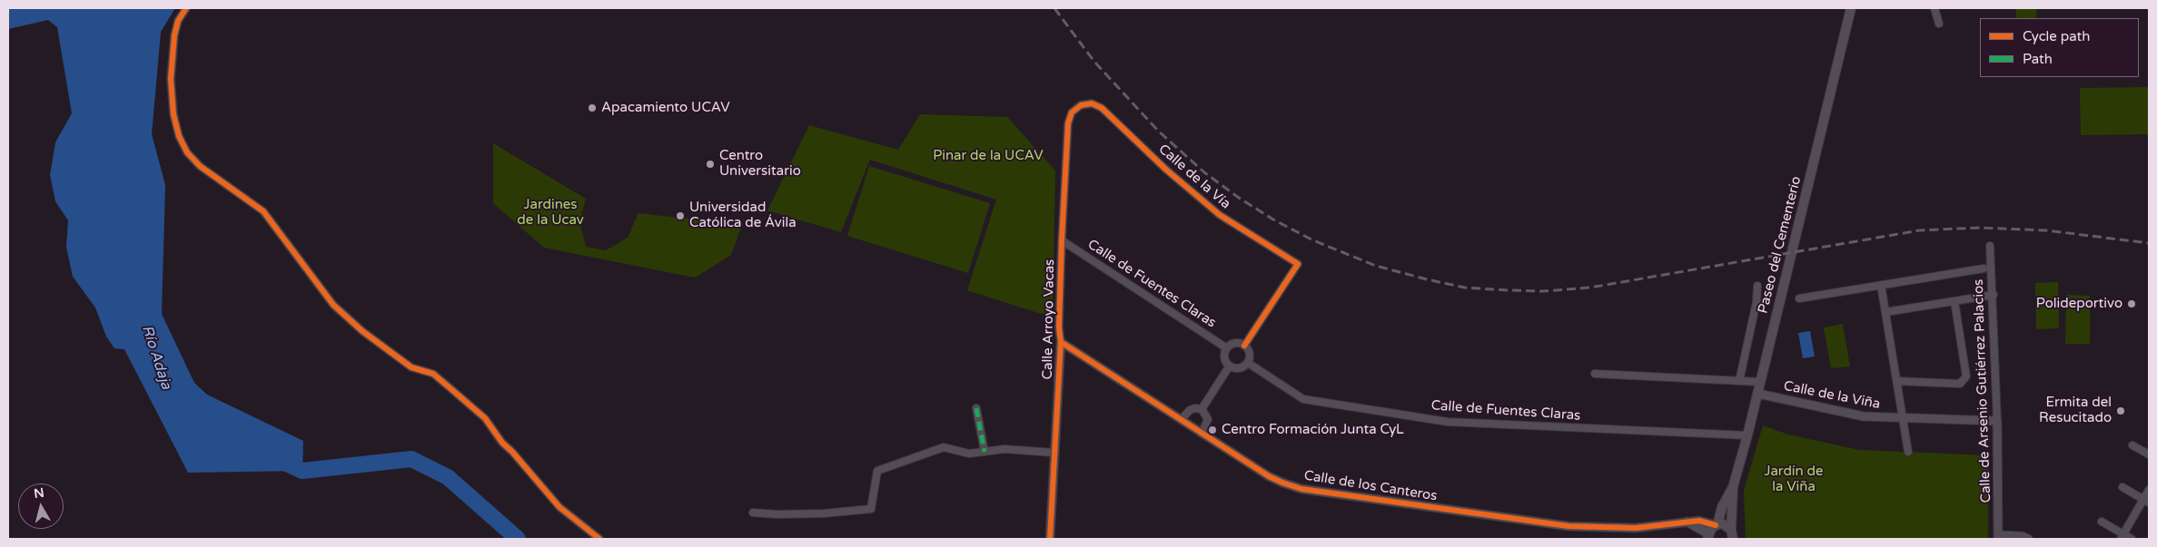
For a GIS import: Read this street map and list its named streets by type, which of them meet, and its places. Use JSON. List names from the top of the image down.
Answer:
{
  "streets": {
    "main road": ["Paseo del Cementerio"],
    "street": [
      "Calle de la Vía",
      "Calle de Fuentes Claras",
      "Calle Arroyo Vacas",
      "Calle de Arsenio Gutiérrez Palacios",
      "Calle de la Viña",
      "Calle de los Canteros"
    ]
  },
  "crossings": [
    ["Calle de la Vía", "Calle de Fuentes Claras"],
    ["Calle de la Vía", "Calle Arroyo Vacas"],
    ["Paseo del Cementerio", "Calle de Fuentes Claras"],
    ["Paseo del Cementerio", "Calle de la Viña"],
    ["Paseo del Cementerio", "Calle de los Canteros"],
    ["Calle de Fuentes Claras", "Calle Arroyo Vacas"],
    ["Calle Arroyo Vacas", "Calle de los Canteros"],
    ["Calle de Arsenio Gutiérrez Palacios", "Calle de la Viña"]
  ],
  "water": ["Río Adaja"],
  "parks": ["Pinar de la UCAV", "Jardines de la Ucav", "Jardín de la Viña"],
  "places": [
    "Apacamiento UCAV",
    "Centro Universitario",
    "Universidad Católica de Ávila",
    "Polideportivo",
    "Ermita del Resucitado",
    "Centro Formación Junta CyL"
  ],
  "legend": ["Cycle path", "Path"],
  "north": "top"
}
